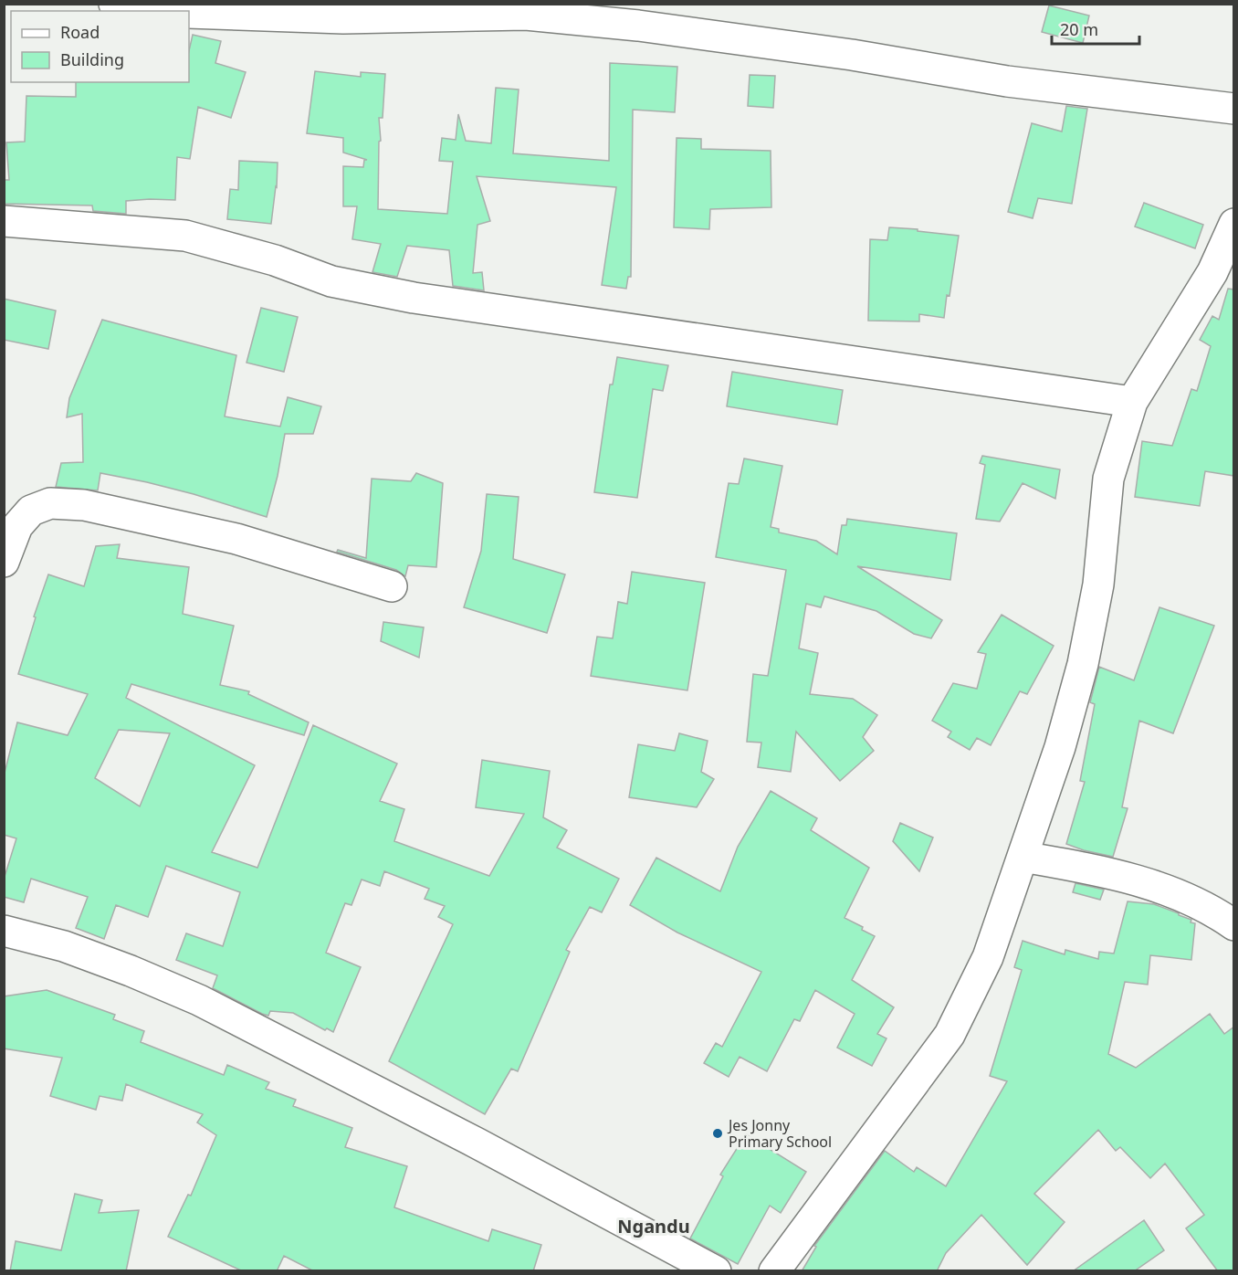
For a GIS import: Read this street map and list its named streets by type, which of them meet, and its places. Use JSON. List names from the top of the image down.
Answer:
{
  "districts": ["Ngandu"],
  "places": ["Jes Jonny Primary School"],
  "legend": ["Road", "Building"],
  "scale_bar": "20 m"
}
